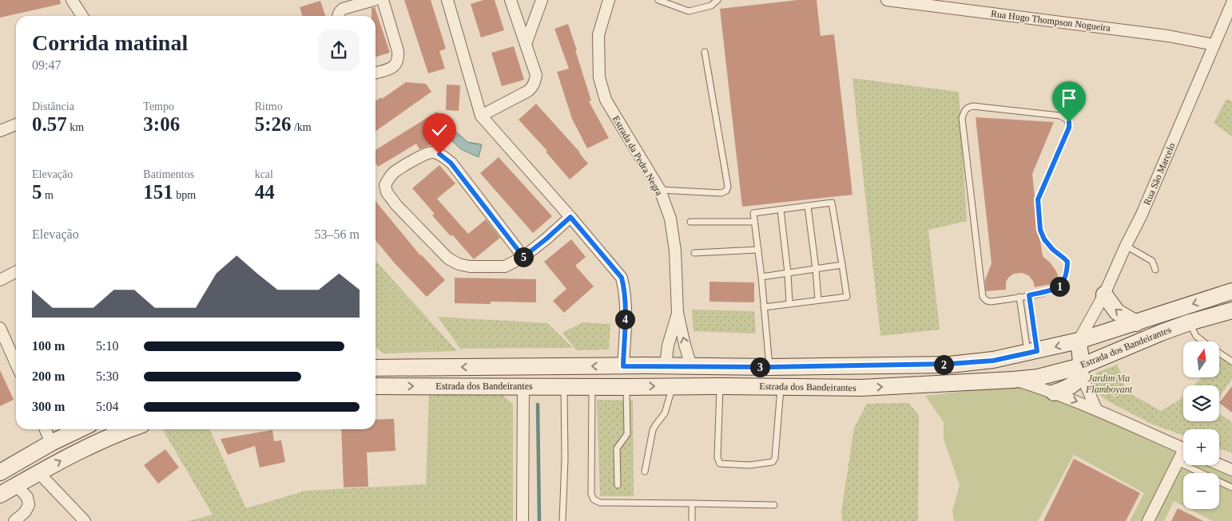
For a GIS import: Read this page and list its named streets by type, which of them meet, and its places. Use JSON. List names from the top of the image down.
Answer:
{
  "streets": {
    "main road": ["Estrada dos Bandeirantes"],
    "street": ["Rua Hugo Thompson Nogueira", "Estrada da Pedra Negra", "Rua São Marcelo"]
  },
  "crossings": [
    ["Rua Hugo Thompson Nogueira", "Rua São Marcelo"],
    ["Estrada da Pedra Negra", "Estrada dos Bandeirantes"],
    ["Rua São Marcelo", "Estrada dos Bandeirantes"]
  ],
  "parks": ["Jardim Via Flamboyant"],
  "north": "top",
  "page": {
    "heading": ["Corrida matinal", "09:47"],
    "stats": [
      ["Distância", "0.57 km"],
      ["Tempo", "3:06"],
      ["Ritmo", "5:26 /km"],
      ["Elevação", "5 m"],
      ["Batimentos", "151 bpm"],
      ["kcal", "44"]
    ],
    "chart": ["Elevação", "53–56 m"],
    "pins": [
      "5",
      "1",
      "4",
      "2",
      "3"
    ],
    "list": [
      {
        "name": "100 m",
        "note": "5:10"
      },
      {
        "name": "200 m",
        "note": "5:30"
      },
      {
        "name": "300 m",
        "note": "5:04"
      }
    ],
    "map_buttons": ["+", "−"]
  }
}
